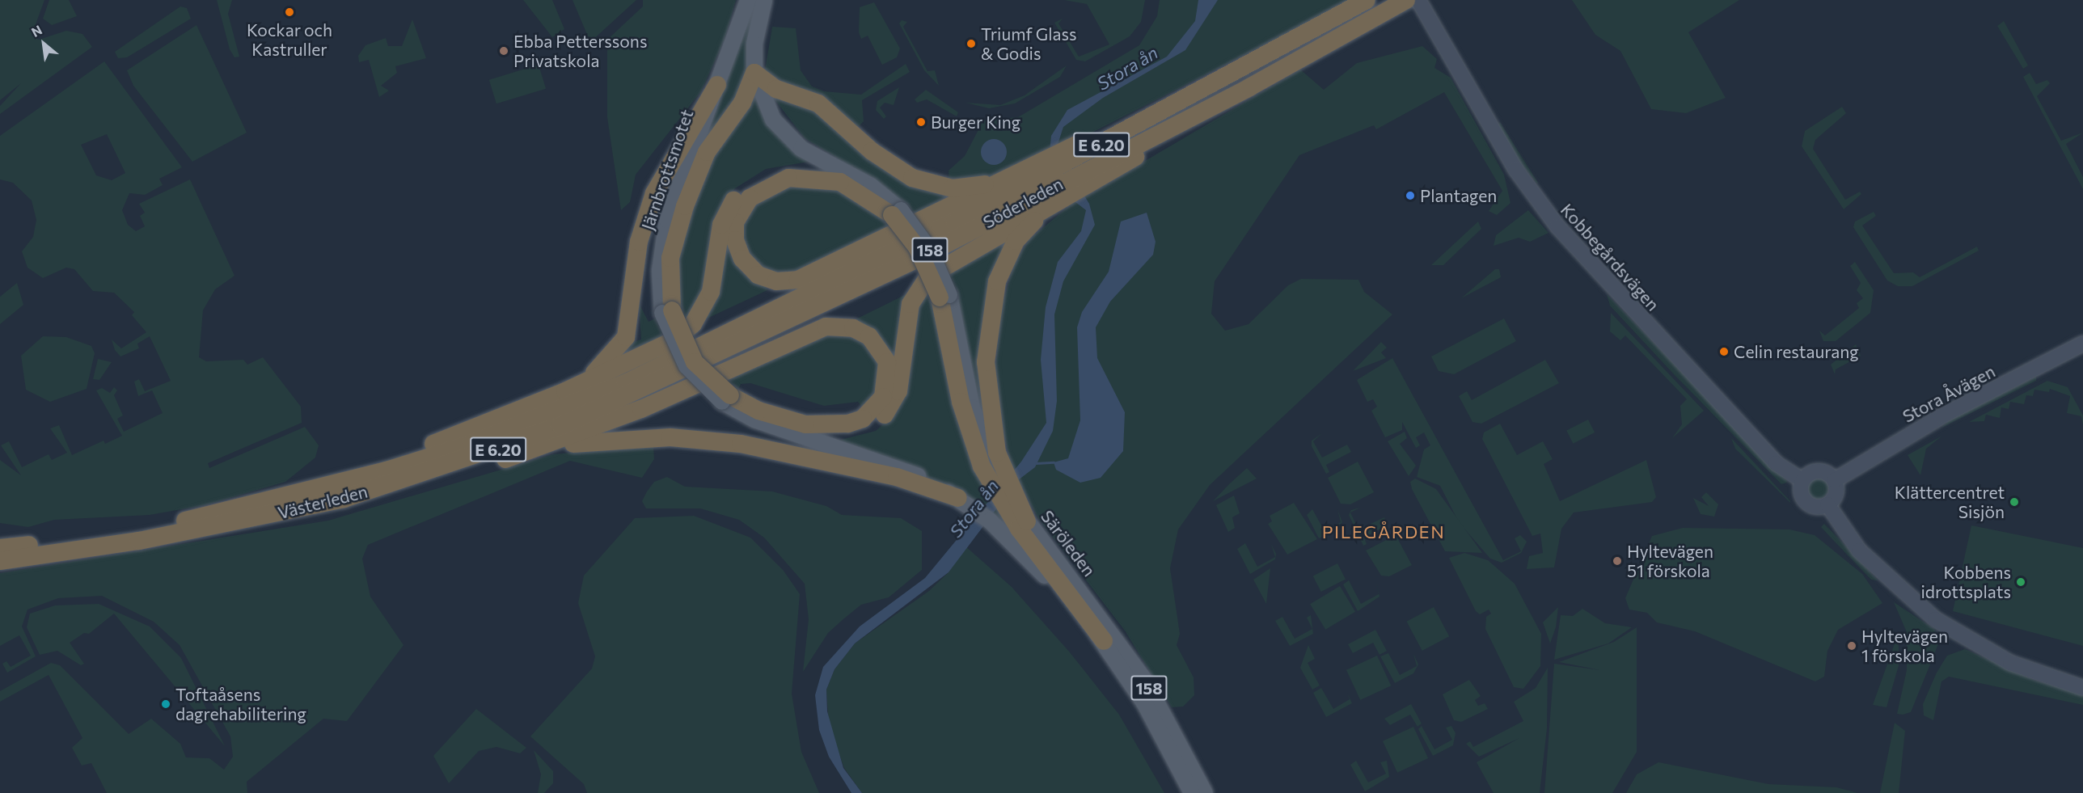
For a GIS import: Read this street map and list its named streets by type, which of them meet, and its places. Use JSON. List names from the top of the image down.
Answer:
{
  "streets": {
    "highway": ["E 6.20", "Söderleden", "Västerleden"],
    "main road": ["Järnbrottsmotet", "158", "Säröleden"],
    "street": ["Kobbegårdsvägen", "Stora Åvägen"]
  },
  "crossings": [
    ["Söderleden", "Västerleden"],
    ["Kobbegårdsvägen", "Stora Åvägen"]
  ],
  "districts": ["PILEGÅRDEN"],
  "water": ["Stora ån"],
  "places": [
    "Kockar och Kastruller",
    "Triumf Glass & Godis",
    "Ebba Petterssons Privatskola",
    "Burger King",
    "Plantagen",
    "Celin restaurang",
    "Klättercentret Sisjön",
    "Hyltevägen 51 förskola",
    "Kobbens idrottsplats",
    "Hyltevägen 1 förskola",
    "Toftaåsens dagrehabilitering"
  ],
  "north": "top left"
}
